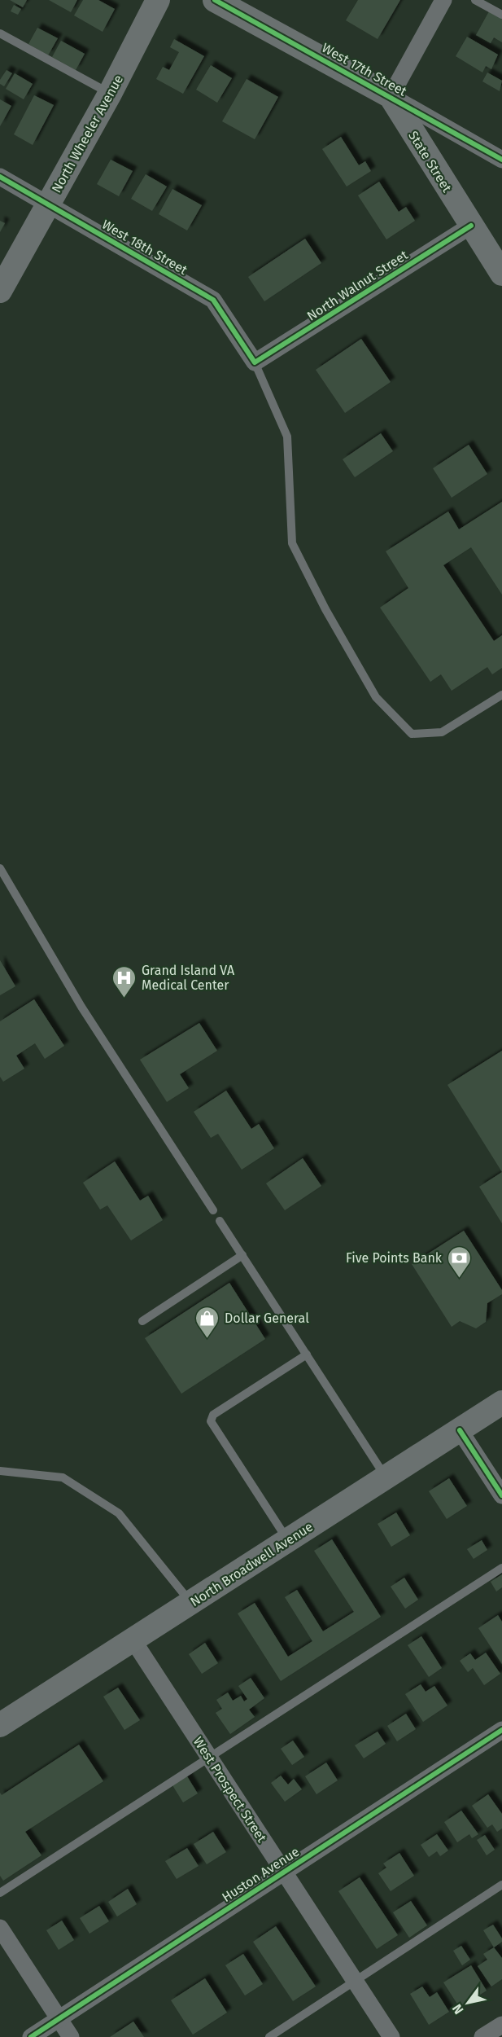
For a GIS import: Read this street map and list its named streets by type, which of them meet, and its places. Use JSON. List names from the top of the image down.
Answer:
{
  "streets": {
    "street": [
      "West 17th Street",
      "North Wheeler Avenue",
      "State Street",
      "West 18th Street",
      "North Walnut Street",
      "North Broadwell Avenue",
      "West Prospect Street",
      "Huston Avenue"
    ]
  },
  "crossings": [
    ["West 17th Street", "State Street"],
    ["North Wheeler Avenue", "West 18th Street"],
    ["State Street", "North Walnut Street"],
    ["West 18th Street", "North Walnut Street"],
    ["North Broadwell Avenue", "West Prospect Street"],
    ["West Prospect Street", "Huston Avenue"]
  ],
  "places": {
    "hospital": ["Grand Island VA Medical Center"],
    "bank": ["Five Points Bank"],
    "shop": ["Dollar General"]
  },
  "north": "bottom left"
}
